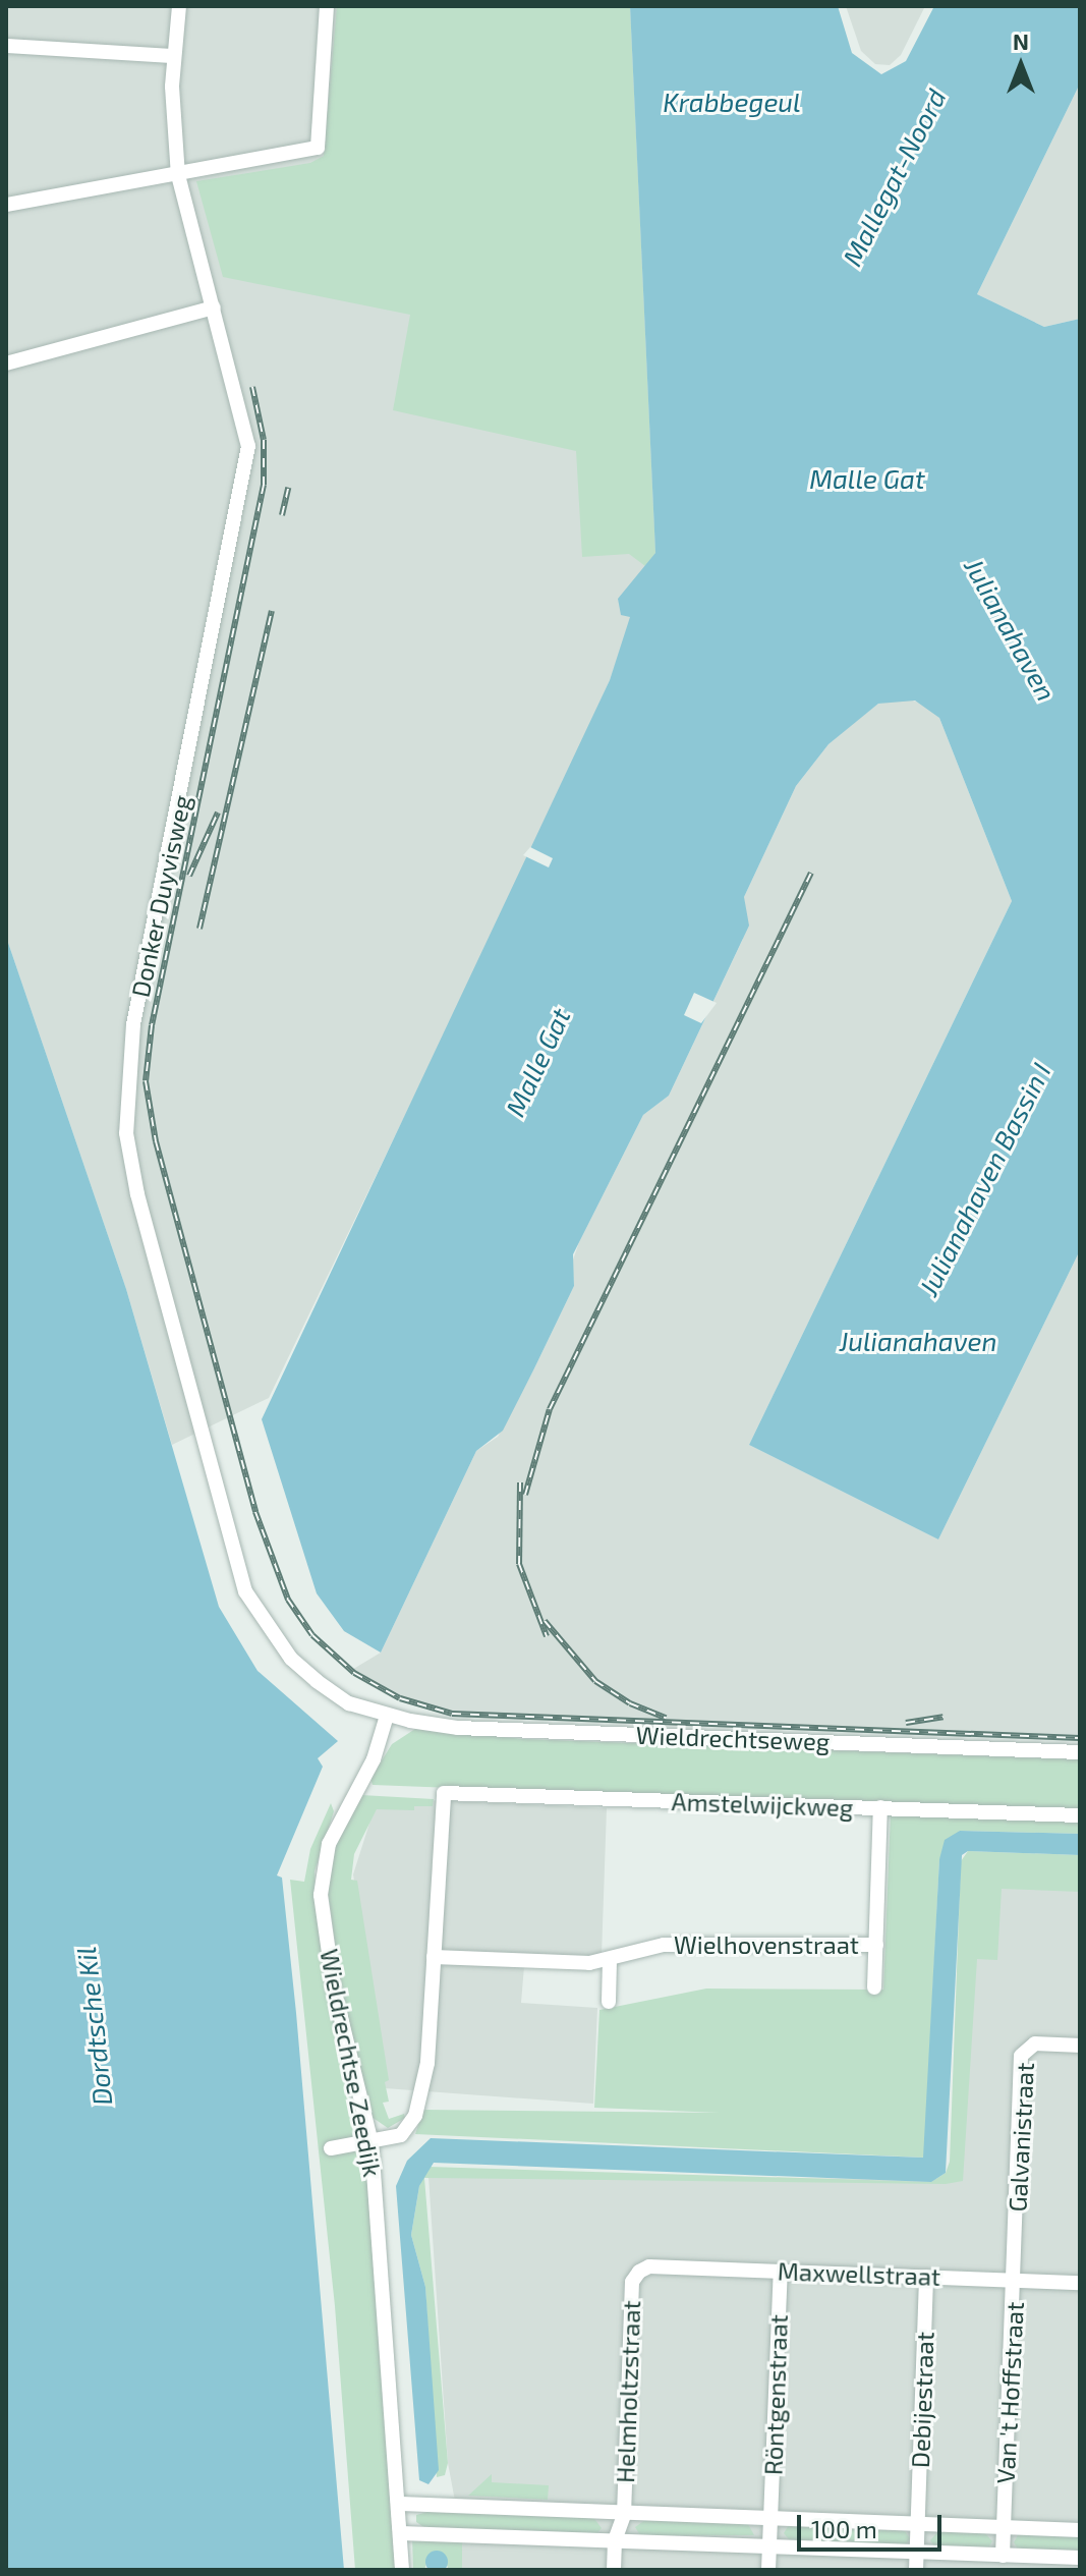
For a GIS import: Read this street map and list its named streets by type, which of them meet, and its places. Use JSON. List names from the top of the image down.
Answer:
{
  "streets": {
    "street": [
      "Donker Duyvisweg",
      "Wieldrechtseweg",
      "Amstelwijckweg",
      "Wielhovenstraat",
      "Wieldrechtse Zeedijk",
      "Galvanistraat",
      "Maxwellstraat",
      "Helmholtzstraat",
      "Van 't Hoffstraat",
      "Röntgenstraat",
      "Debijestraat"
    ]
  },
  "crossings": [
    ["Donker Duyvisweg", "Wieldrechtseweg"],
    ["Donker Duyvisweg", "Wieldrechtse Zeedijk"],
    ["Wieldrechtseweg", "Wieldrechtse Zeedijk"],
    ["Amstelwijckweg", "Wielhovenstraat"],
    ["Galvanistraat", "Maxwellstraat"],
    ["Galvanistraat", "Van 't Hoffstraat"],
    ["Maxwellstraat", "Helmholtzstraat"],
    ["Maxwellstraat", "Van 't Hoffstraat"],
    ["Maxwellstraat", "Röntgenstraat"],
    ["Maxwellstraat", "Debijestraat"]
  ],
  "water": [
    "Krabbegeul",
    "Mallegat-Noord",
    "Malle Gat",
    "Julianahaven",
    "Julianahaven Bassin I",
    "Dordtsche Kil"
  ],
  "scale_bar": "100 m",
  "north": "top"
}
